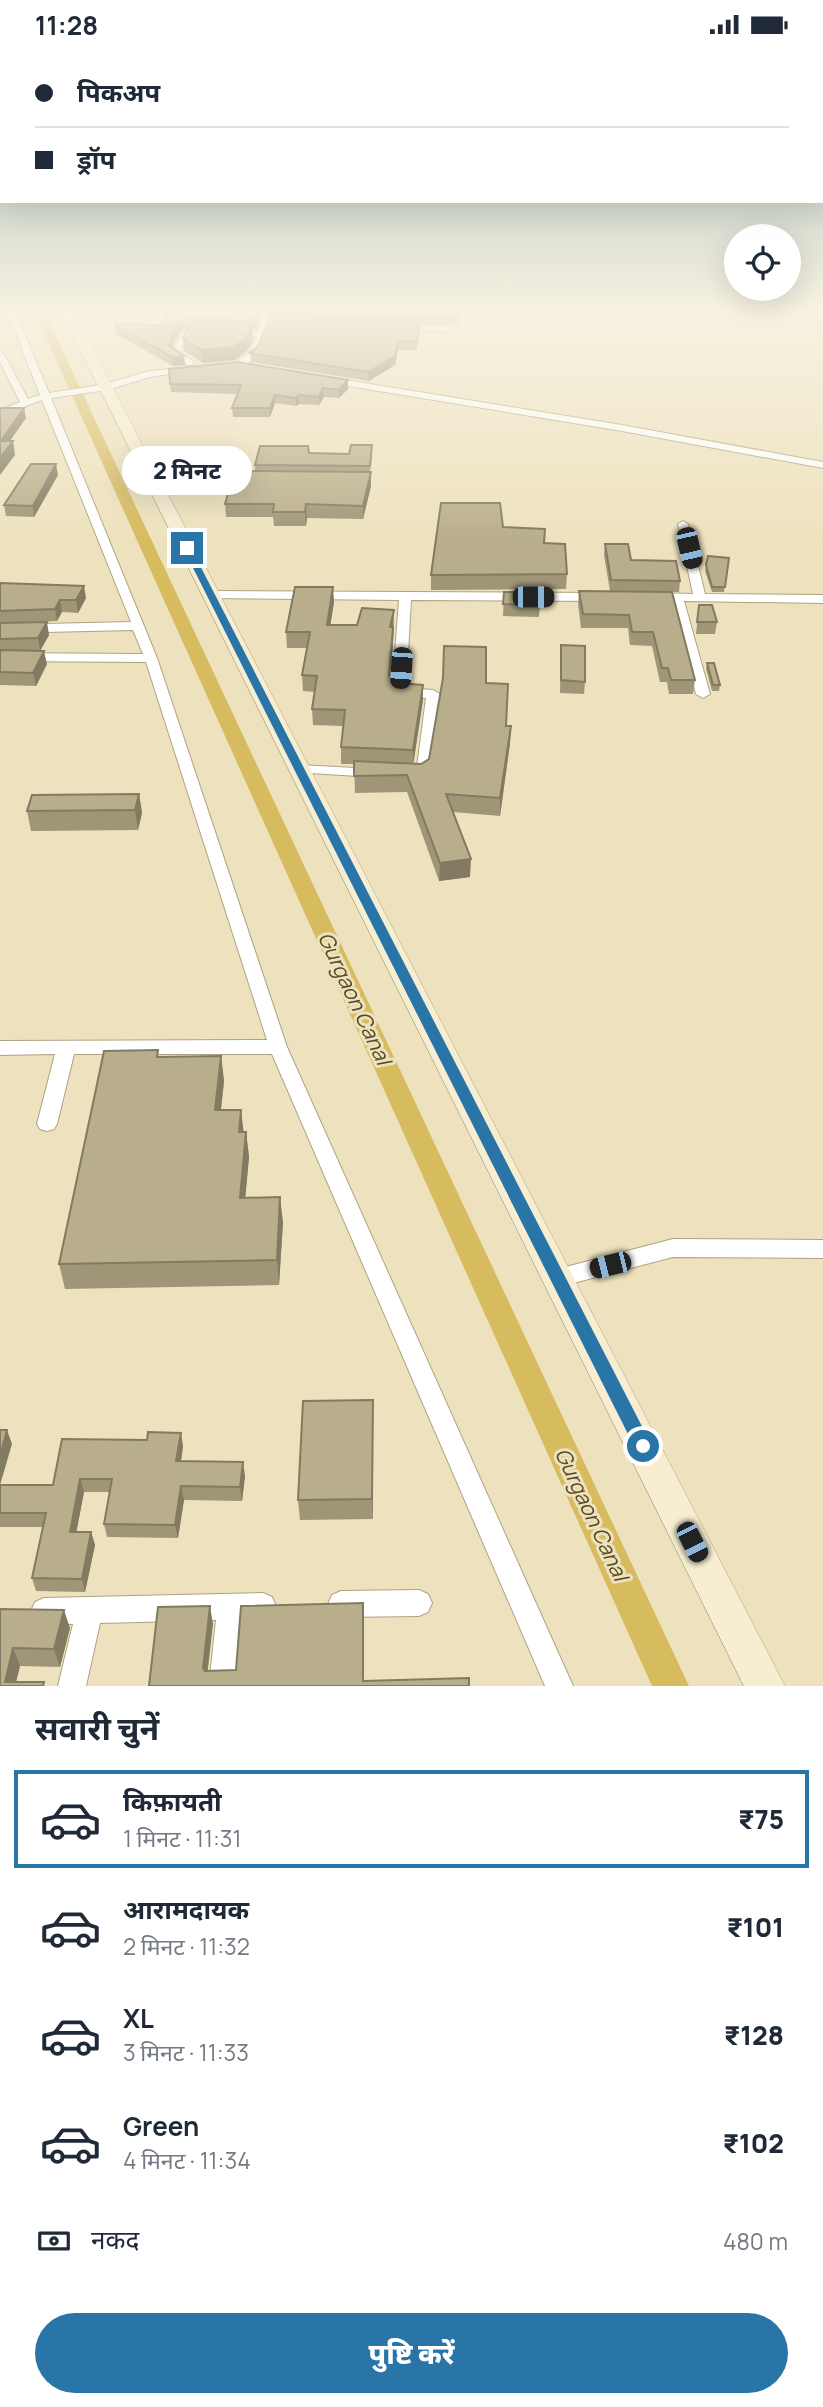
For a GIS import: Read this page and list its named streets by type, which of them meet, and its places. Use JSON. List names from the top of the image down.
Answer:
{
  "water": ["Gurgaon Canal"],
  "page": {
    "status": "11:28",
    "banner": ["पिकअप", "ड्रॉप"],
    "bubble": "2 मिनट",
    "heading": "सवारी चुनें",
    "list": [
      {
        "name": "किफ़ायती",
        "note": "1 मिनट · 11:31",
        "value": "₹75"
      },
      {
        "name": "आरामदायक",
        "note": "2 मिनट · 11:32",
        "value": "₹101"
      },
      {
        "name": "XL",
        "note": "3 मिनट · 11:33",
        "value": "₹128"
      },
      {
        "name": "Green",
        "note": "4 मिनट · 11:34",
        "value": "₹102"
      }
    ],
    "pay": ["नकद", "480 m"],
    "buttons": "पुष्टि करें"
  }
}
